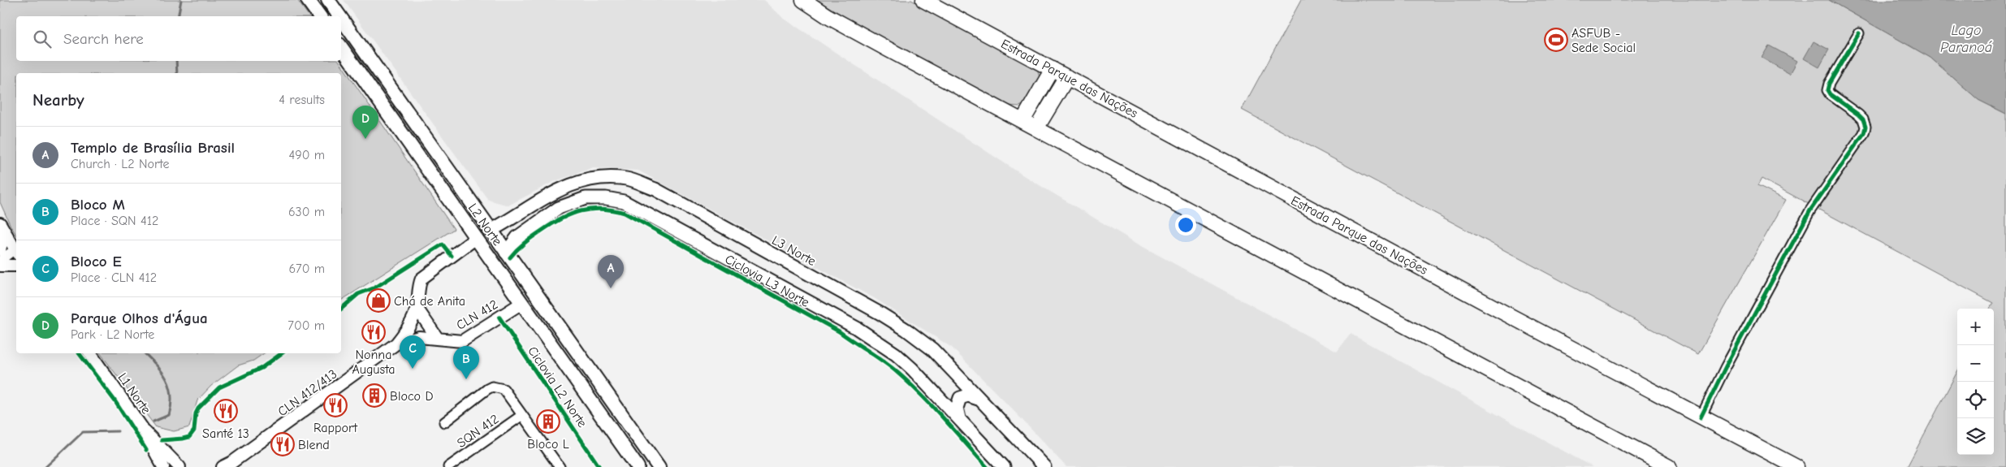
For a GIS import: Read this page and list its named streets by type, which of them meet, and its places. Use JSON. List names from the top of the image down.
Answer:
{
  "streets": {
    "highway": ["Estrada Parque das Nações"],
    "main road": ["L2 Norte", "L3 Norte"],
    "street": [
      "CLN 412",
      "CLN 412/413",
      "L1 Norte",
      "SQN 412"
    ],
    "cycle path": ["Ciclovia L3 Norte", "Ciclovia L2 Norte"]
  },
  "crossings": [
    ["L2 Norte", "L3 Norte"],
    ["L2 Norte", "CLN 412"],
    ["CLN 412", "CLN 412/413"]
  ],
  "water": ["Lago Paranoá"],
  "places": {
    "sports": ["ASFUB - Sede Social"],
    "shop": ["Chá de Anita"],
    "restaurant": [
      "Nonna Augusta",
      "Rapport",
      "Santé 13",
      "Blend"
    ],
    "building": ["Bloco D", "Bloco L"]
  },
  "page": {
    "search": "Search here",
    "heading": ["Nearby", "4 results"],
    "pins": [
      "D",
      "A",
      "C",
      "B"
    ],
    "list": [
      {
        "mark": "A",
        "name": "Templo de Brasília Brasil",
        "note": "Church · L2 Norte",
        "value": "490 m"
      },
      {
        "mark": "B",
        "name": "Bloco M",
        "note": "Place · SQN 412",
        "value": "630 m"
      },
      {
        "mark": "C",
        "name": "Bloco E",
        "note": "Place · CLN 412",
        "value": "670 m"
      },
      {
        "mark": "D",
        "name": "Parque Olhos d'Água",
        "note": "Park · L2 Norte",
        "value": "700 m"
      }
    ],
    "map_buttons": ["+", "−"]
  }
}
